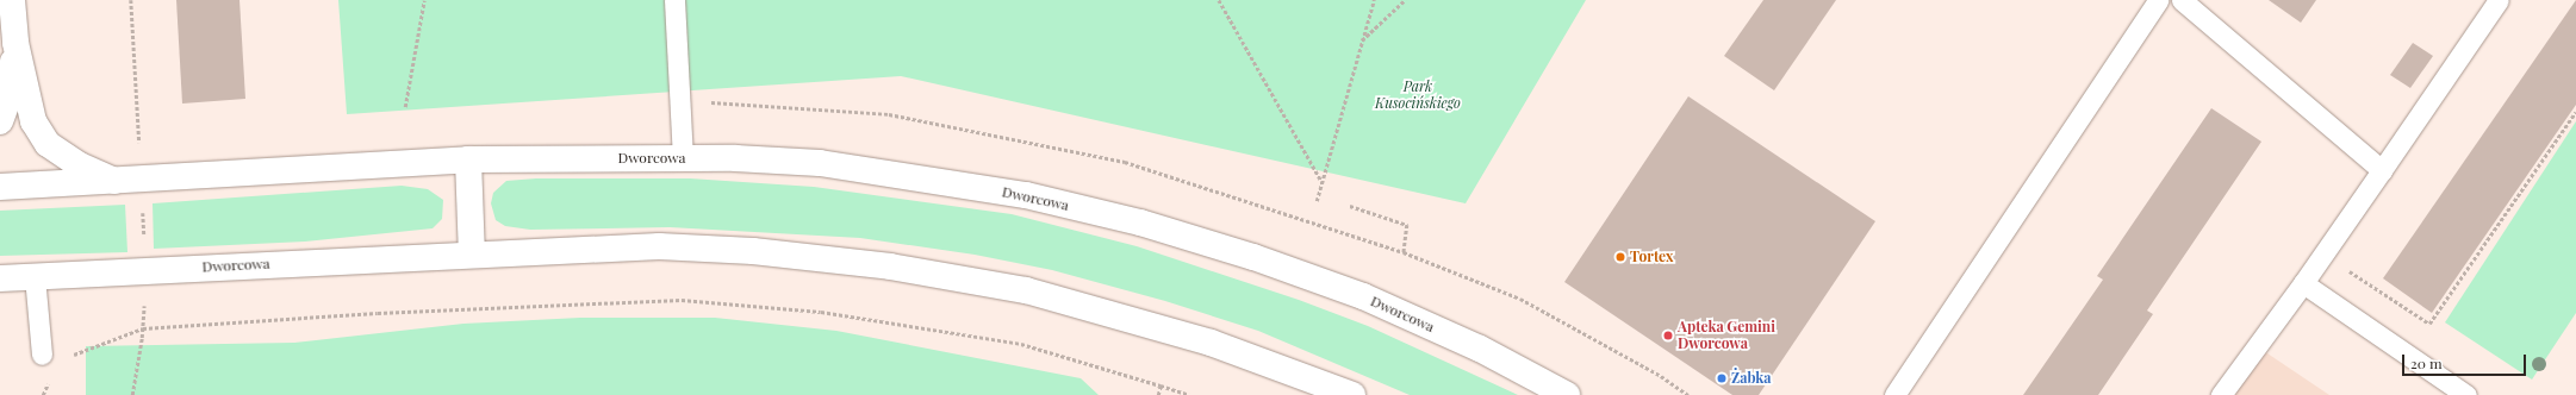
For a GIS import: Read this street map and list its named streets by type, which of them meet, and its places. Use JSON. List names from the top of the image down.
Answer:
{
  "streets": {
    "street": ["Dworcowa"]
  },
  "parks": ["Park Kusocińskiego"],
  "places": ["Tortex", "Apteka Gemini Dworcowa", "Żabka"],
  "scale_bar": "20 m"
}
